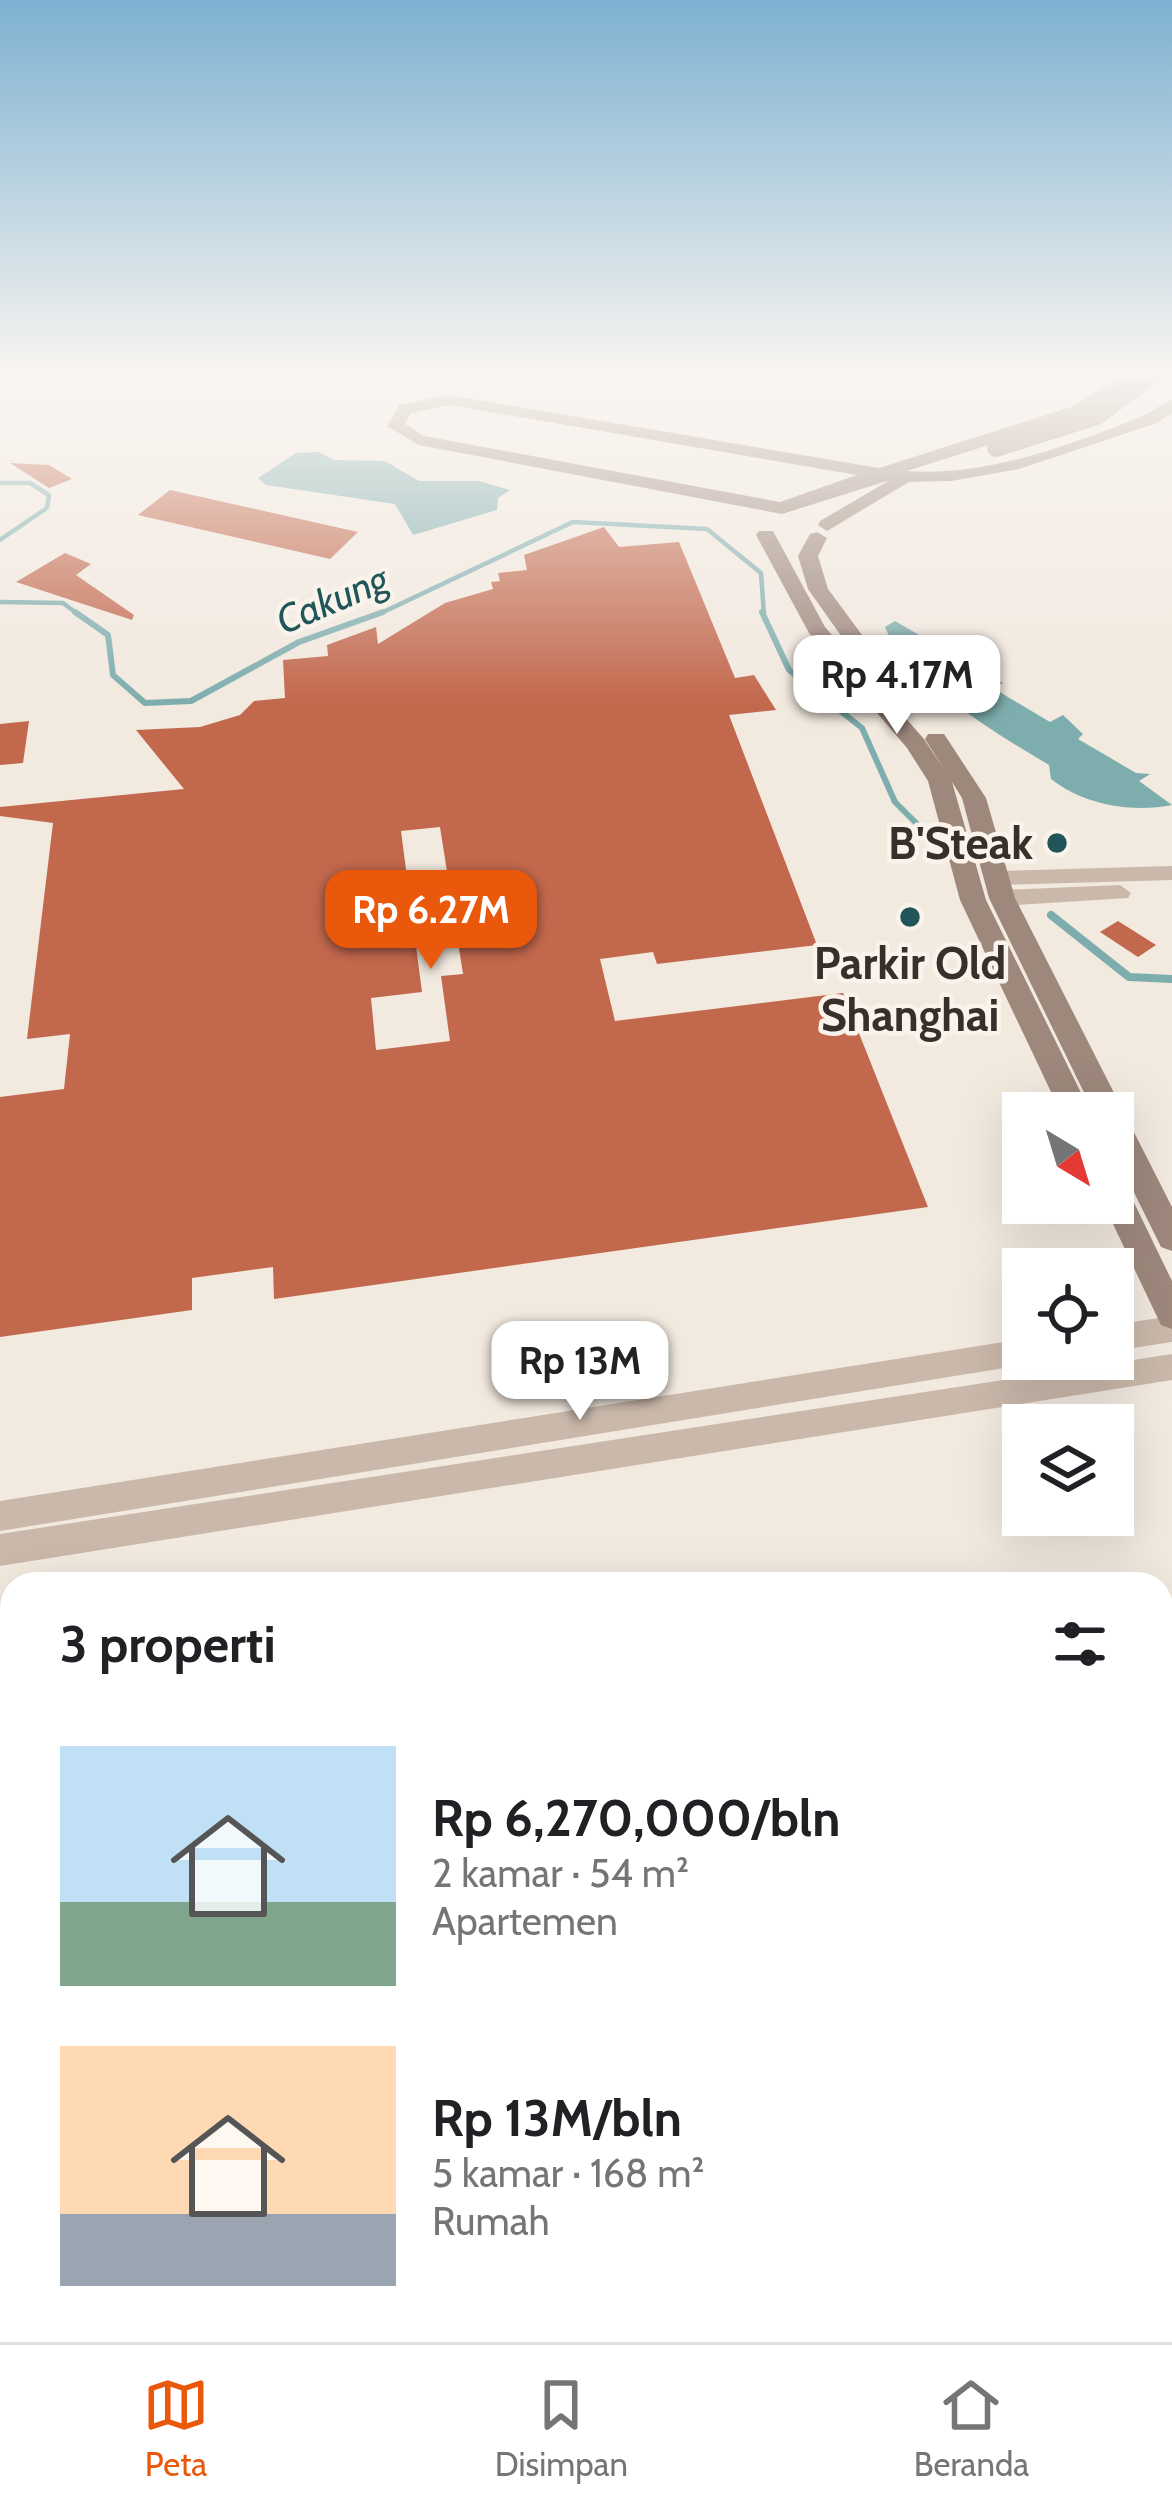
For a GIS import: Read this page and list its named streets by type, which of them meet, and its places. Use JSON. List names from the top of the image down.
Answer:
{
  "water": ["Cakung"],
  "places": ["B'Steak", "Parkir Old Shanghai"],
  "north": "bottom right",
  "page": {
    "price": ["Rp 4.17M", "Rp 6.27M", "Rp 13M"],
    "heading": "3 properti",
    "list": [
      {
        "name": "Rp 6,270,000/bln",
        "note": "2 kamar · 54 m² · Apartemen"
      },
      {
        "name": "Rp 13M/bln",
        "note": "5 kamar · 168 m² · Rumah"
      }
    ],
    "tabs": ["Peta", "Disimpan", "Beranda"]
  }
}
